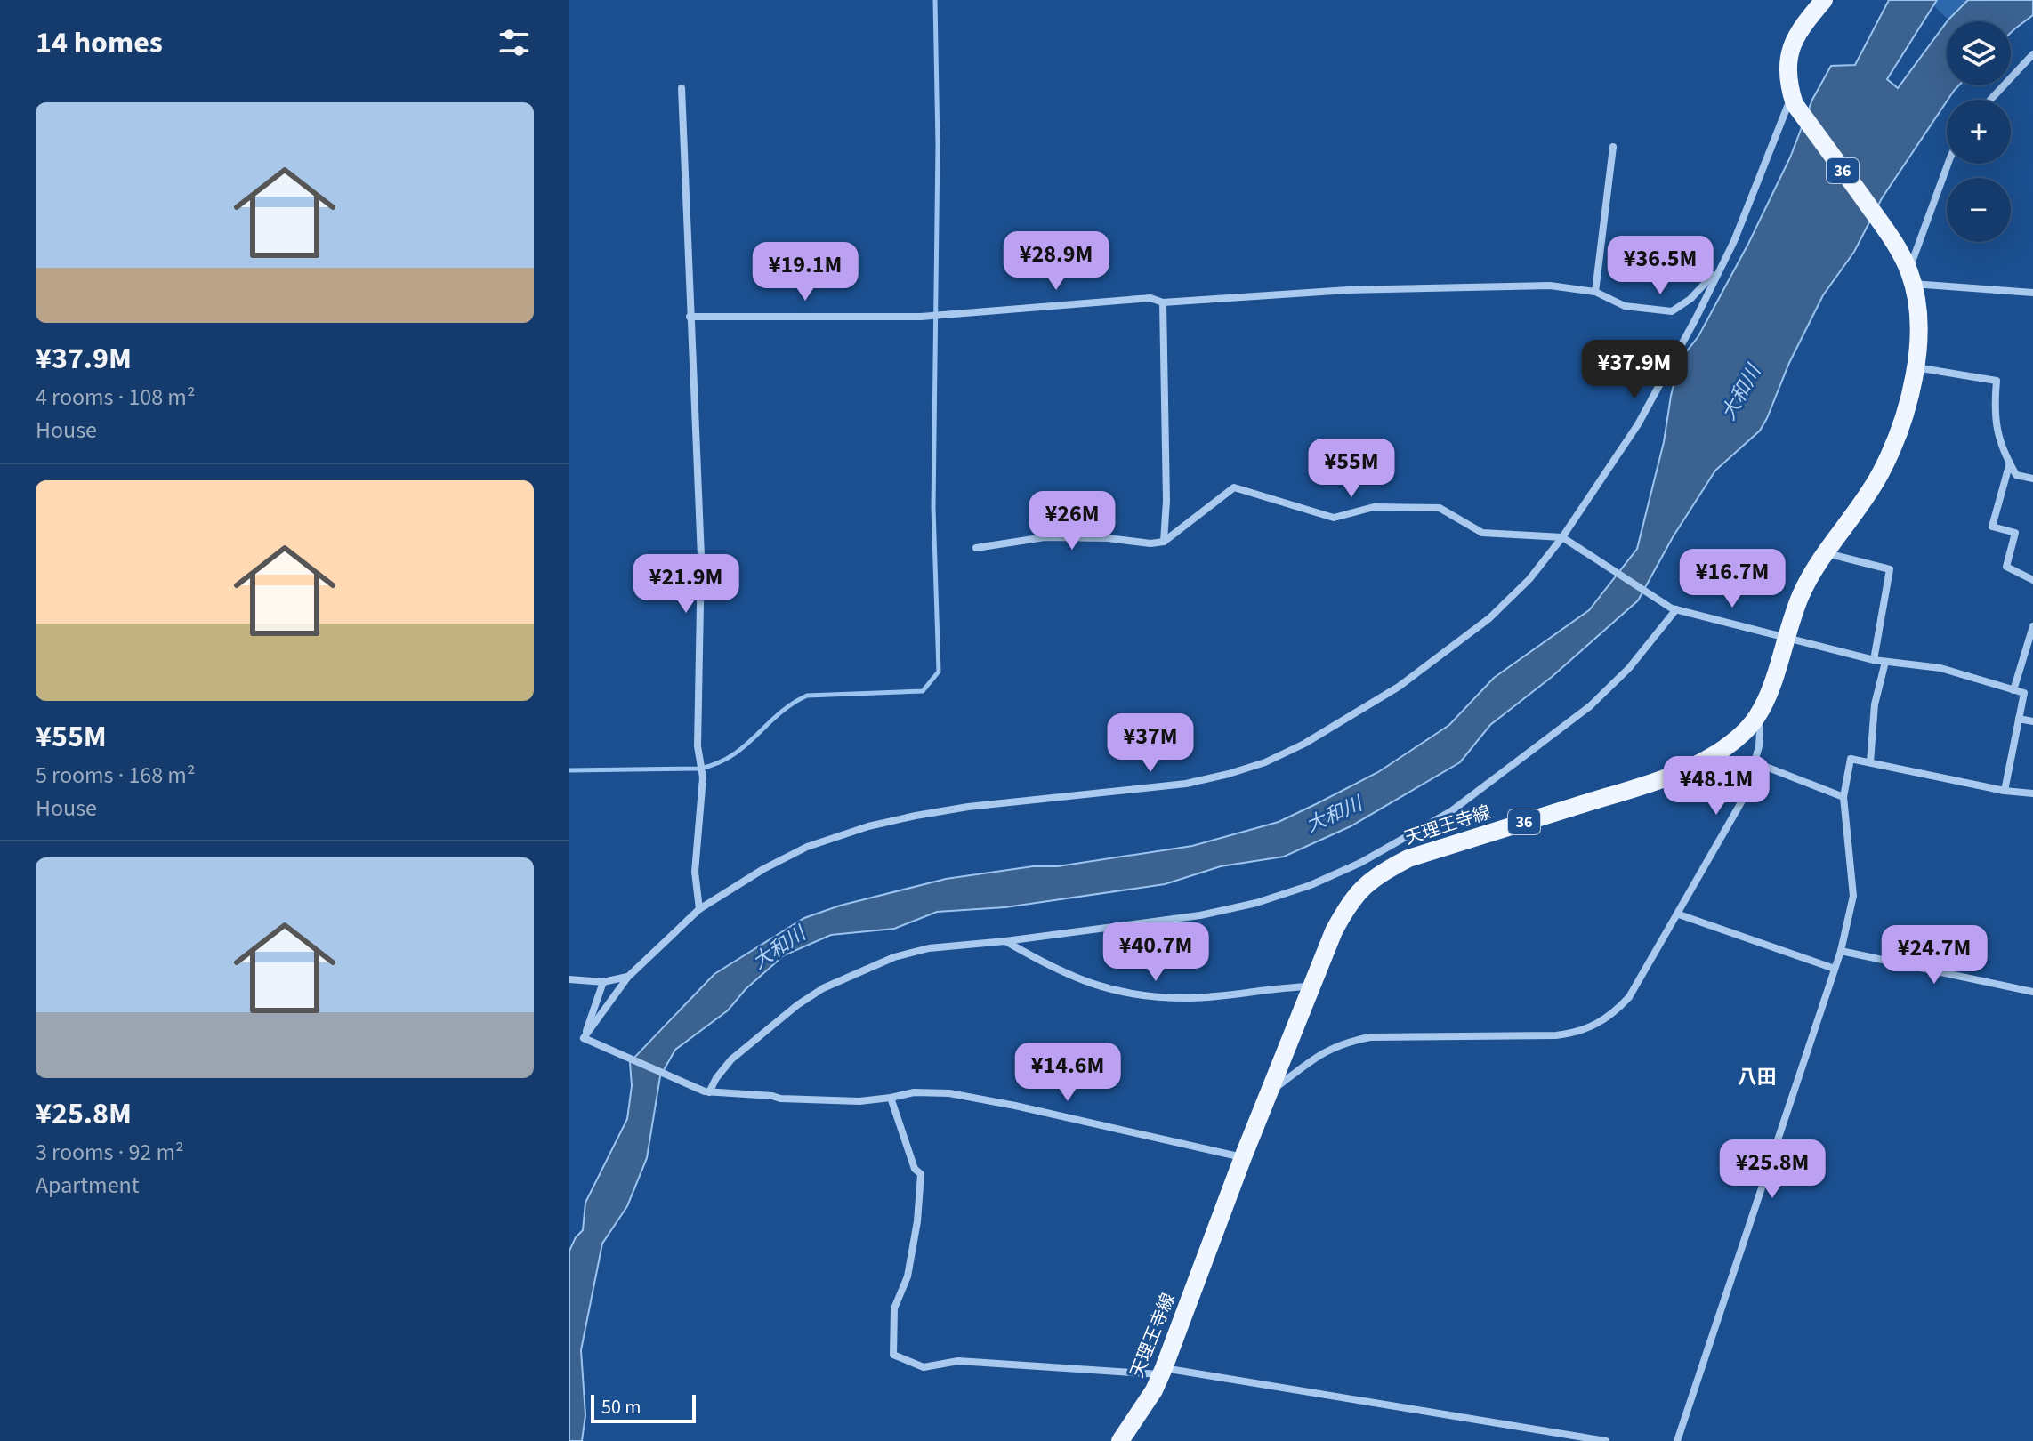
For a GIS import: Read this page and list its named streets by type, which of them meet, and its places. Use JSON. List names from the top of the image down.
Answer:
{
  "streets": {
    "main road": ["36", "天理王寺線"]
  },
  "districts": ["八田"],
  "water": ["大和川"],
  "scale_bar": "50 m",
  "page": {
    "heading": "14 homes",
    "map_buttons": ["+", "−"],
    "list": [
      {
        "name": "¥37.9M",
        "note": "4 rooms · 108 m² · House"
      },
      {
        "name": "¥55M",
        "note": "5 rooms · 168 m² · House"
      },
      {
        "name": "¥25.8M",
        "note": "3 rooms · 92 m² · Apartment"
      }
    ],
    "price": [
      "¥28.9M",
      "¥36.5M",
      "¥19.1M",
      "¥37.9M",
      "¥55M",
      "¥26M",
      "¥16.7M",
      "¥21.9M",
      "¥37M",
      "¥48.1M",
      "¥40.7M",
      "¥24.7M",
      "¥14.6M",
      "¥25.8M"
    ],
    "scale": "50 m"
  }
}
